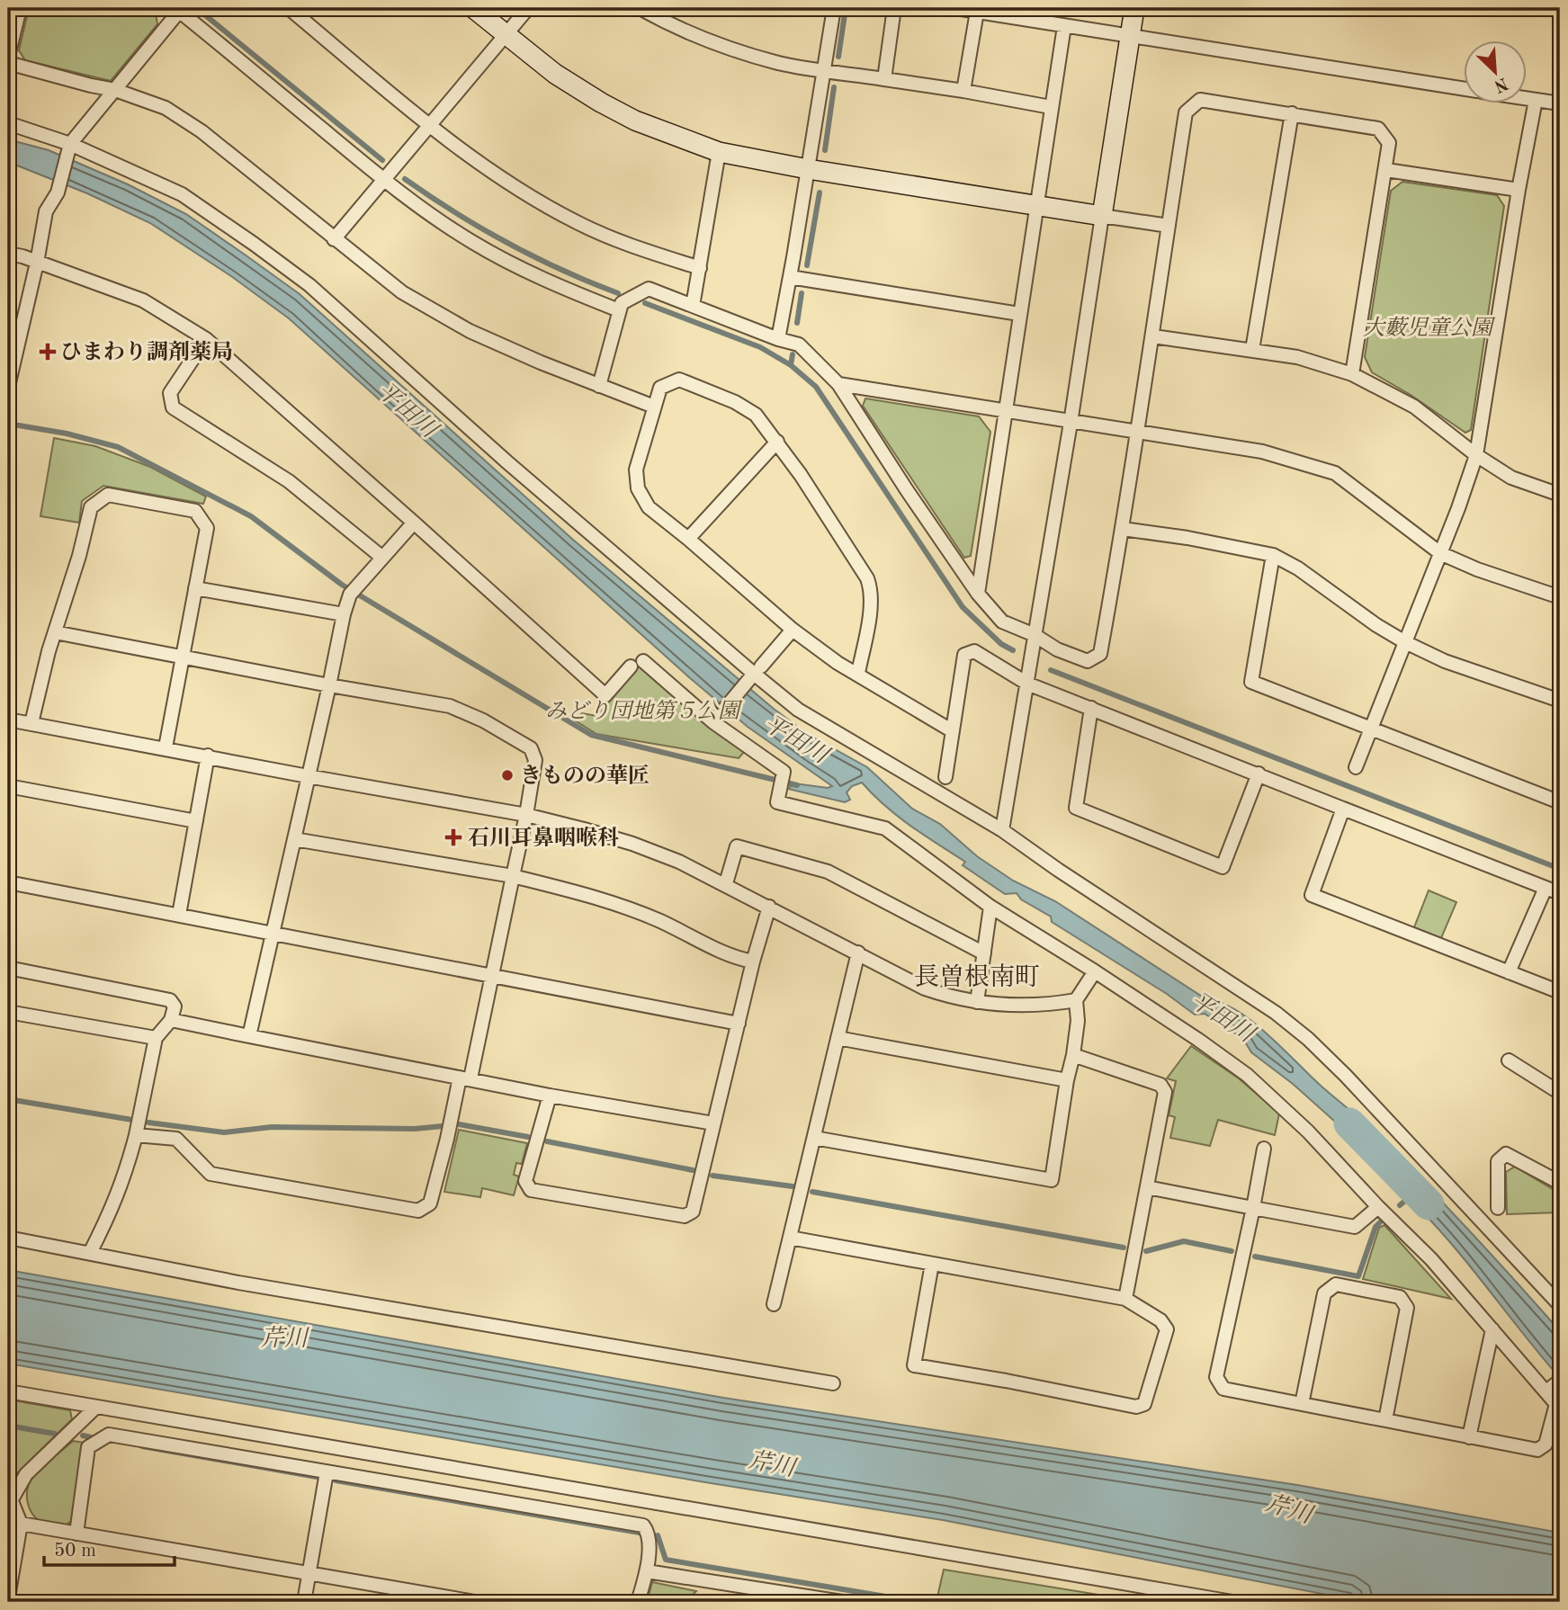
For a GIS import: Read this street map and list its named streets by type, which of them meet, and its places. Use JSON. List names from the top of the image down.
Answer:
{
  "districts": ["長曽根南町"],
  "water": ["平田川", "芹川"],
  "parks": ["大藪児童公園", "みどり団地第５公園"],
  "places": {
    "health": ["ひまわり調剤薬局", "石川耳鼻咽喉科"],
    "other": ["きものの華匠"]
  },
  "scale_bar": "50 m",
  "north": "bottom right"
}
